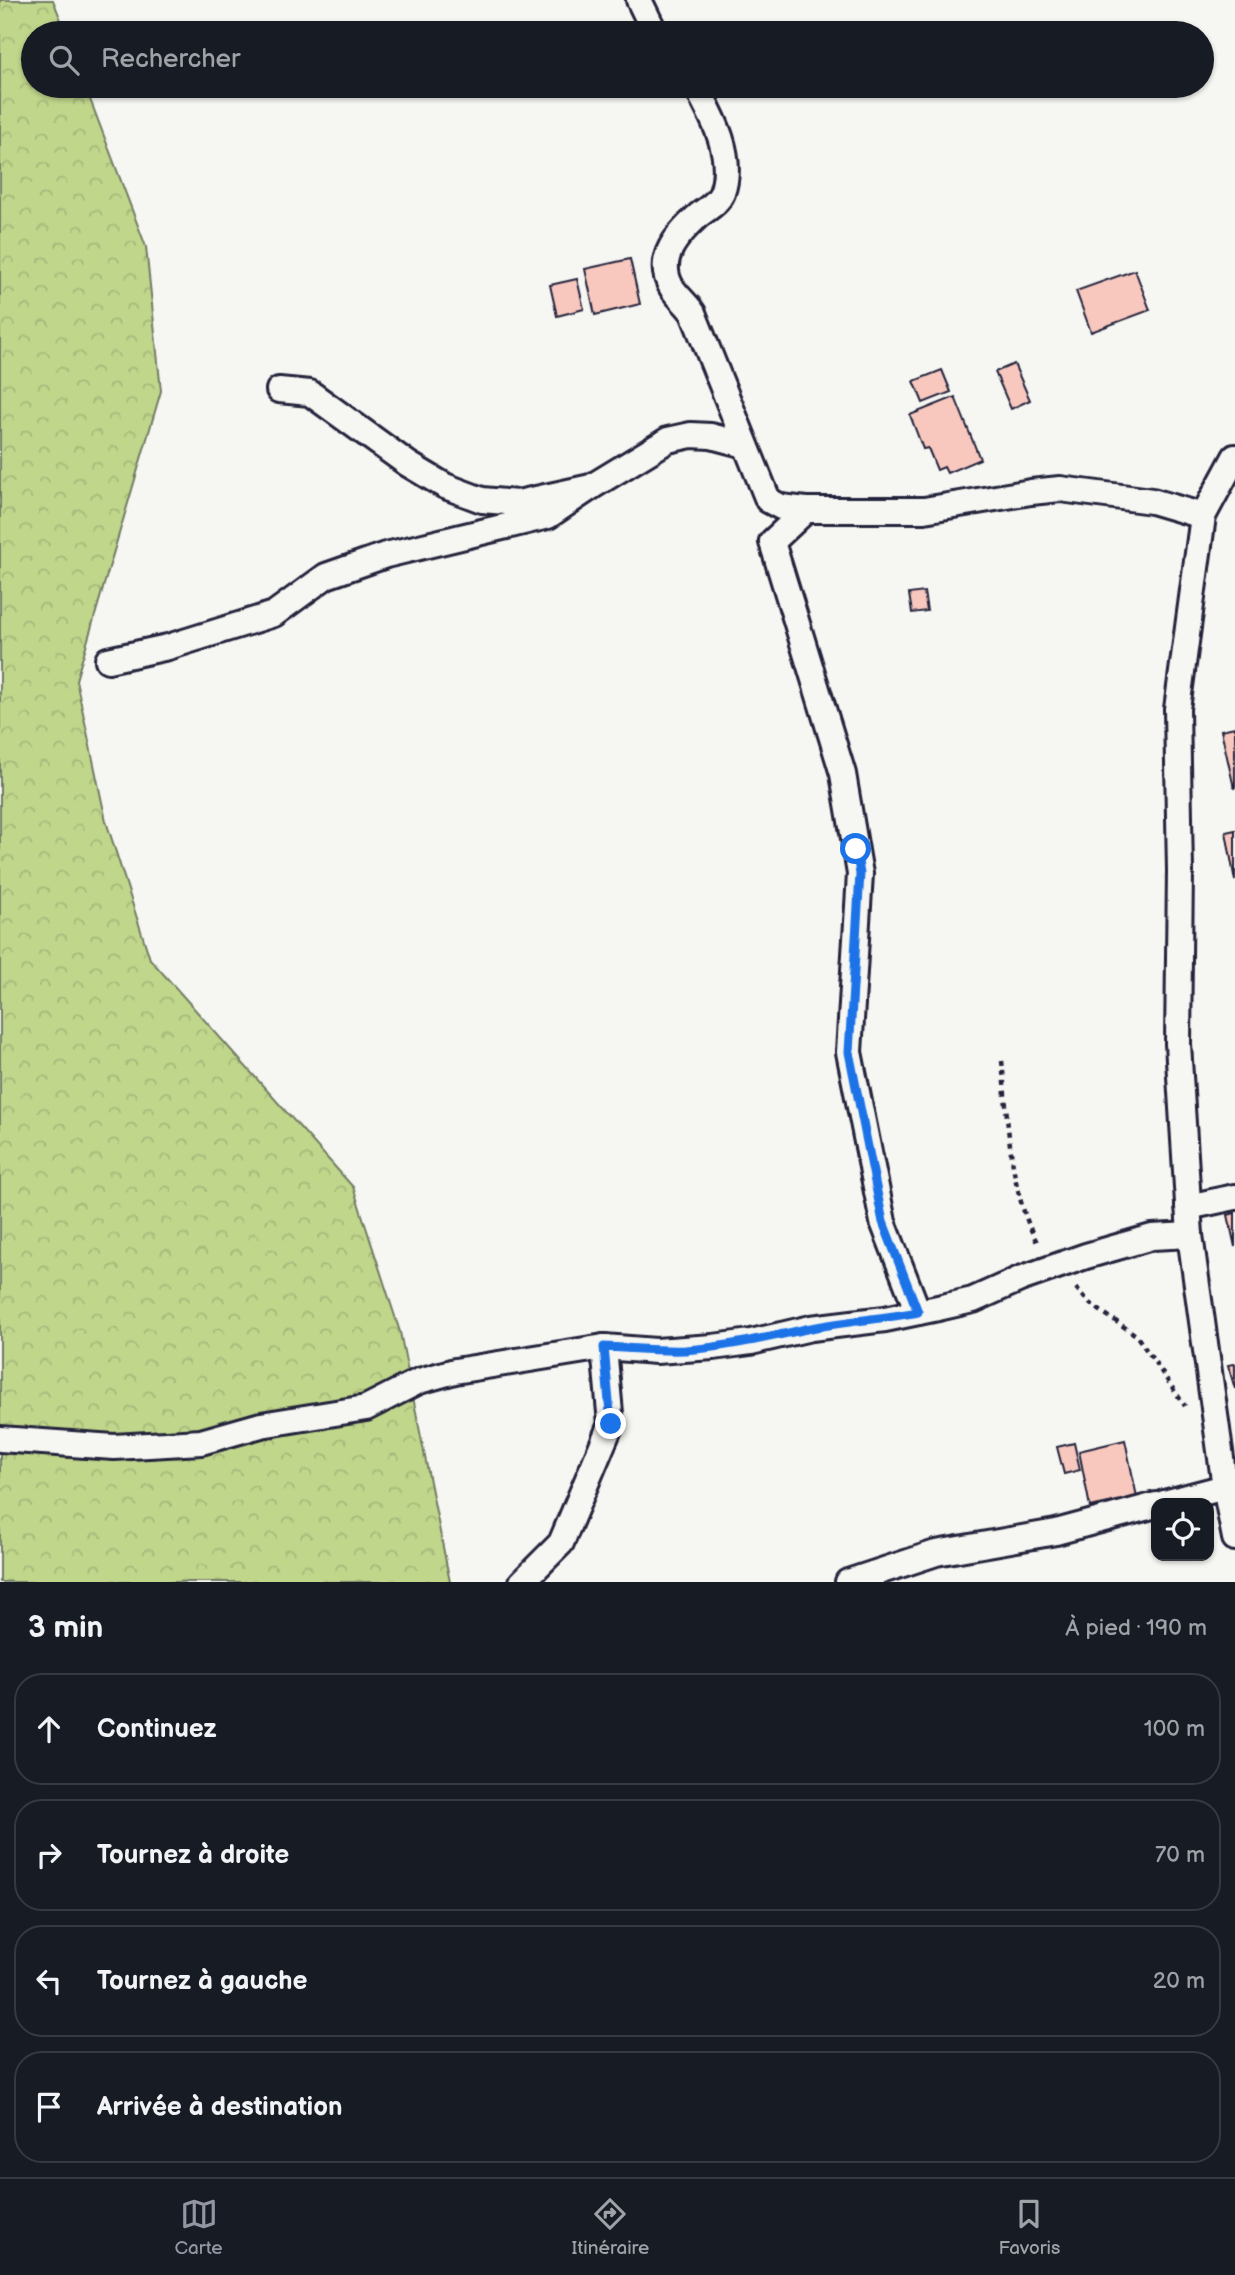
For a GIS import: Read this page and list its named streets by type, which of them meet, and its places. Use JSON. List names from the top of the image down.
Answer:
{
  "page": {
    "search": "Rechercher",
    "heading": ["3 min", "À pied · 190 m"],
    "list": [
      ["Continuez", "100 m"],
      ["Tournez à droite", "70 m"],
      ["Tournez à gauche", "20 m"],
      "Arrivée à destination"
    ],
    "nav": ["Carte", "Itinéraire", "Favoris"]
  }
}
